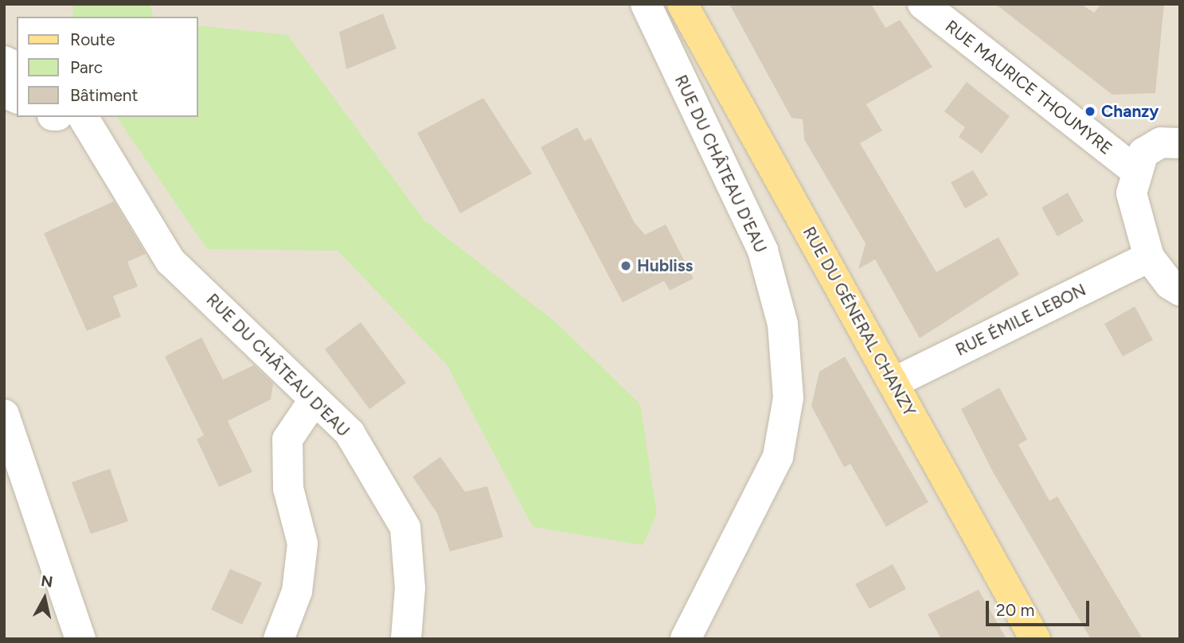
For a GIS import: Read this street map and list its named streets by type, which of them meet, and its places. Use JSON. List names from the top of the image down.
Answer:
{
  "streets": {
    "main road": ["RUE DU GÉNERAL CHANZY"],
    "street": ["RUE MAURICE THOUMYRE", "RUE DU CHÂTEAU D'EAU", "RUE ÉMILE LEBON"]
  },
  "crossings": [
    ["RUE ÉMILE LEBON", "RUE DU GÉNERAL CHANZY"]
  ],
  "places": ["Chanzy", "Hubliss"],
  "legend": ["Route", "Parc", "Bâtiment"],
  "scale_bar": "20 m",
  "north": "top"
}
